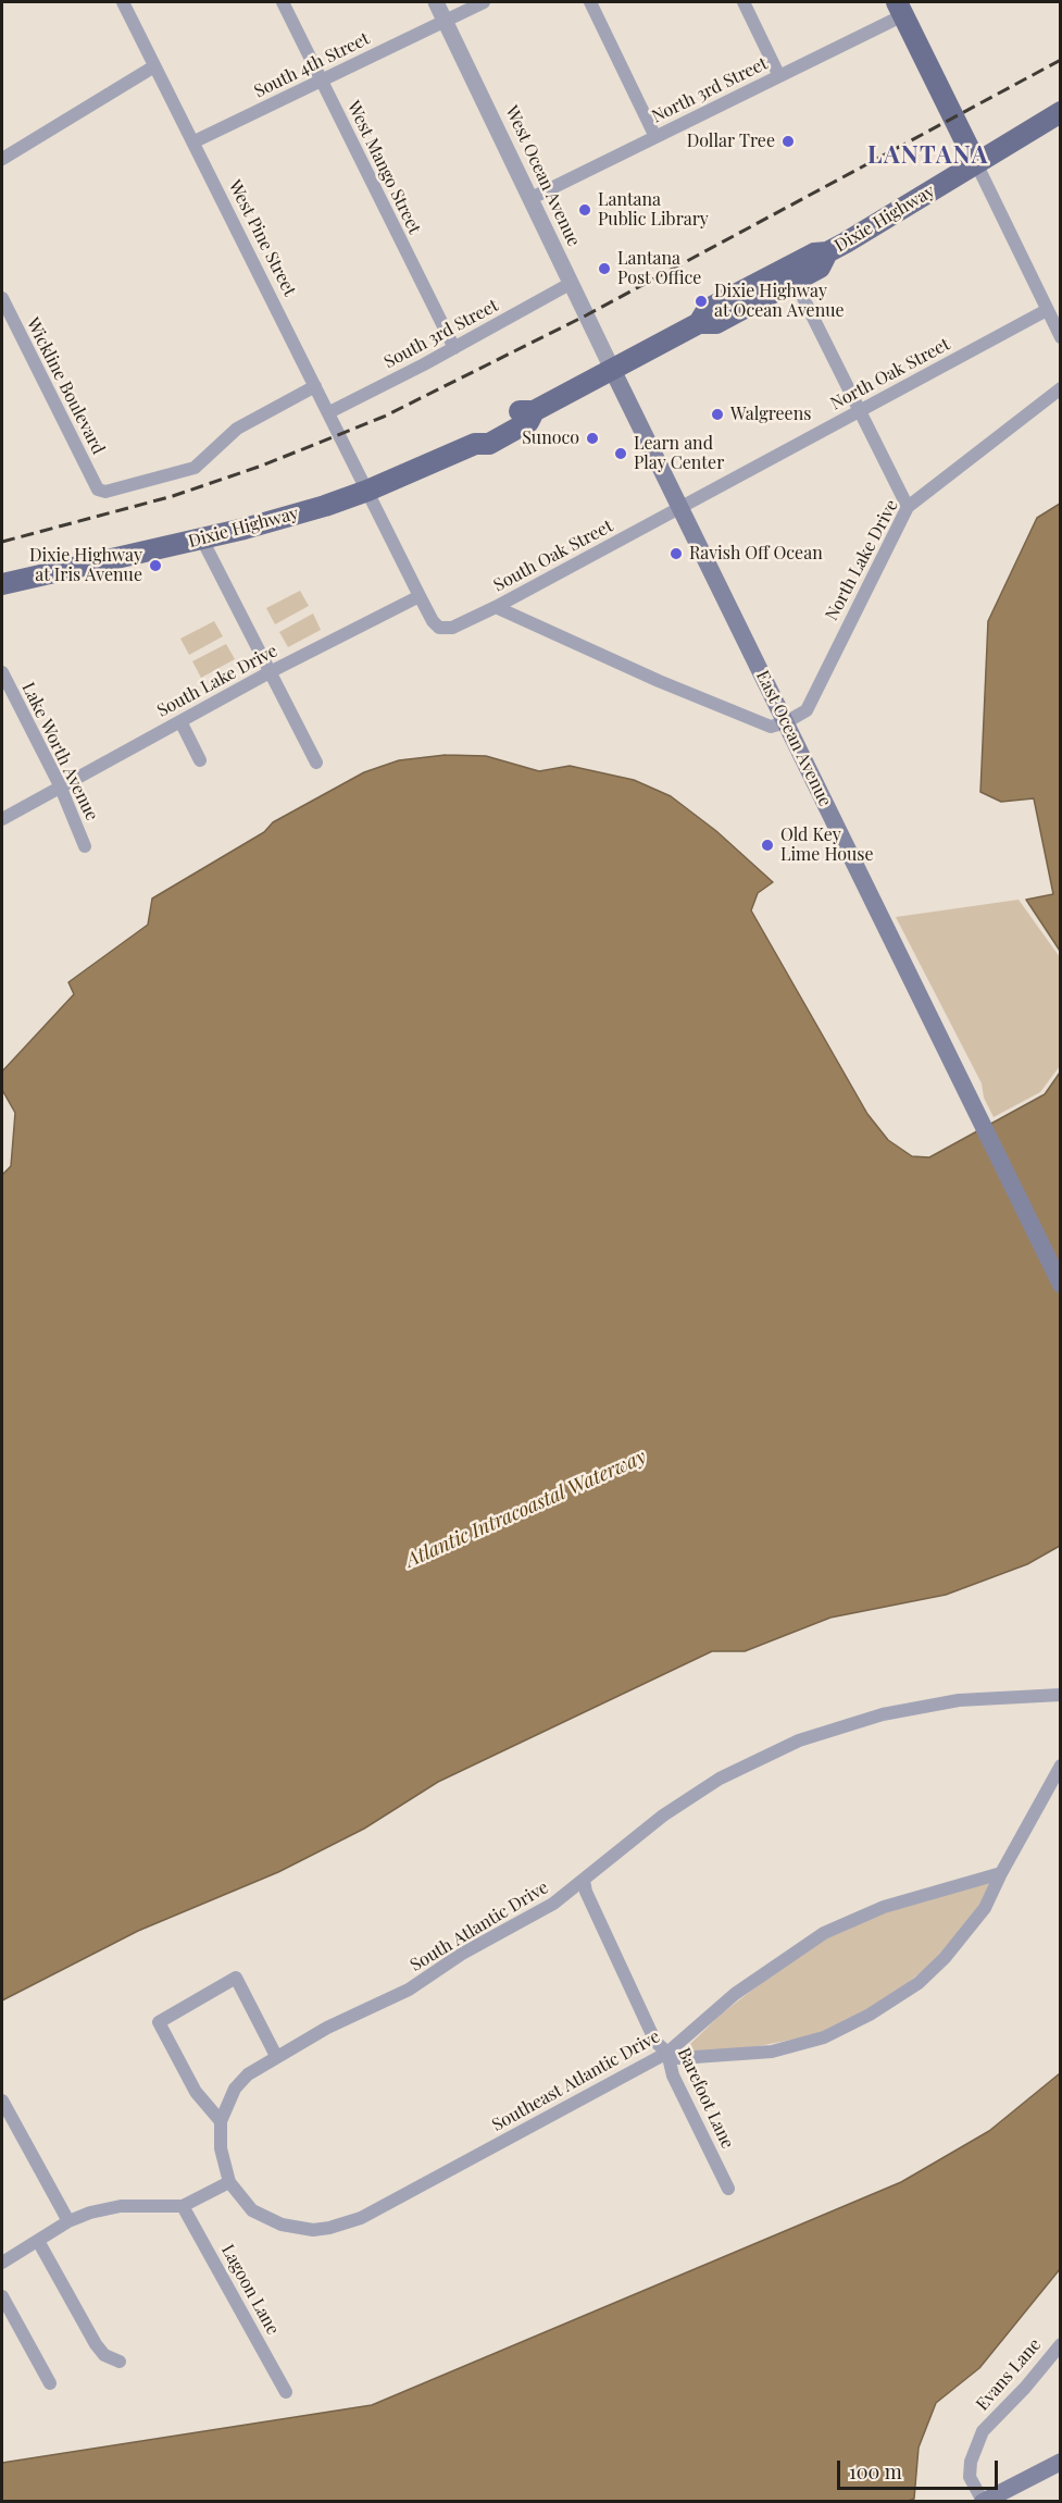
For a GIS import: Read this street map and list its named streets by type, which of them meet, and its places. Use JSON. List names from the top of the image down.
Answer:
{
  "streets": {
    "main road": ["Dixie Highway", "East Ocean Avenue"],
    "street": [
      "South 4th Street",
      "North 3rd Street",
      "West Mango Street",
      "West Ocean Avenue",
      "West Pine Street",
      "South 3rd Street",
      "North Oak Street",
      "Wickline Boulevard",
      "South Oak Street",
      "North Lake Drive",
      "South Lake Drive",
      "Lake Worth Avenue",
      "South Atlantic Drive",
      "Southeast Atlantic Drive",
      "Barefoot Lane",
      "Lagoon Lane",
      "Evans Lane"
    ]
  },
  "crossings": [
    ["South 4th Street", "West Mango Street"],
    ["South 4th Street", "West Ocean Avenue"],
    ["South 4th Street", "West Pine Street"],
    ["North 3rd Street", "West Ocean Avenue"],
    ["West Mango Street", "South 3rd Street"],
    ["West Ocean Avenue", "Dixie Highway"],
    ["West Ocean Avenue", "South 3rd Street"],
    ["West Ocean Avenue", "East Ocean Avenue"],
    ["Dixie Highway", "West Pine Street"],
    ["Dixie Highway", "East Ocean Avenue"],
    ["West Pine Street", "South 3rd Street"],
    ["West Pine Street", "Wickline Boulevard"],
    ["West Pine Street", "South Oak Street"],
    ["West Pine Street", "South Lake Drive"],
    ["North Oak Street", "South Oak Street"],
    ["North Oak Street", "East Ocean Avenue"],
    ["South Oak Street", "South Lake Drive"],
    ["South Oak Street", "East Ocean Avenue"],
    ["North Lake Drive", "East Ocean Avenue"],
    ["South Lake Drive", "Lake Worth Avenue"],
    ["South Atlantic Drive", "Southeast Atlantic Drive"],
    ["South Atlantic Drive", "Barefoot Lane"],
    ["Southeast Atlantic Drive", "Barefoot Lane"]
  ],
  "districts": ["LANTANA"],
  "water": ["Atlantic Intracoastal Waterway"],
  "places": [
    "Dollar Tree",
    "Lantana Public Library",
    "Lantana Post Office",
    "Dixie Highway at Ocean Avenue",
    "Walgreens",
    "Sunoco",
    "Learn and Play Center",
    "Ravish Off Ocean",
    "Dixie Highway at Iris Avenue",
    "Old Key Lime House"
  ],
  "scale_bar": "100 m"
}
